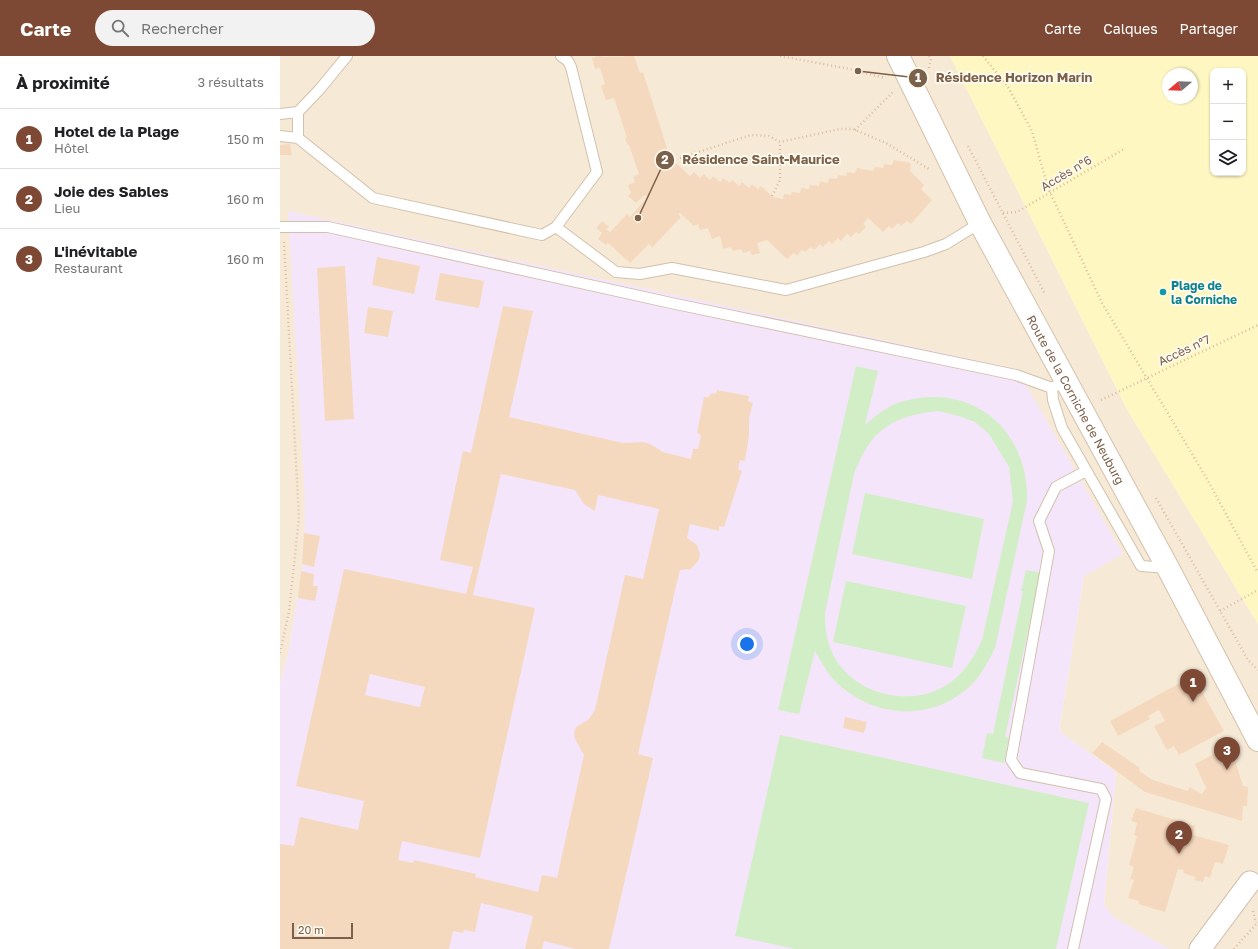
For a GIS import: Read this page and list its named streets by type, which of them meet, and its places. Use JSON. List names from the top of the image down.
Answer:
{
  "streets": {
    "street": ["Route de la Corniche de Neuburg"],
    "path": ["Accès n°6", "Accès n°7"]
  },
  "places": ["Résidence Horizon Marin", "Résidence Saint-Maurice", "Plage de la Corniche"],
  "scale_bar": "20 m",
  "north": "left",
  "page": {
    "header": "Carte",
    "search": "Rechercher",
    "nav": ["Carte", "Calques", "Partager"],
    "heading": ["À proximité", "3 résultats"],
    "map_buttons": ["+", "−"],
    "list": [
      {
        "mark": "1",
        "name": "Hotel de la Plage",
        "note": "Hôtel",
        "value": "150 m"
      },
      {
        "mark": "2",
        "name": "Joie des Sables",
        "note": "Lieu",
        "value": "160 m"
      },
      {
        "mark": "3",
        "name": "L'inévitable",
        "note": "Restaurant",
        "value": "160 m"
      }
    ],
    "pins": ["1", "3", "2"],
    "scale": "20 m"
  }
}
